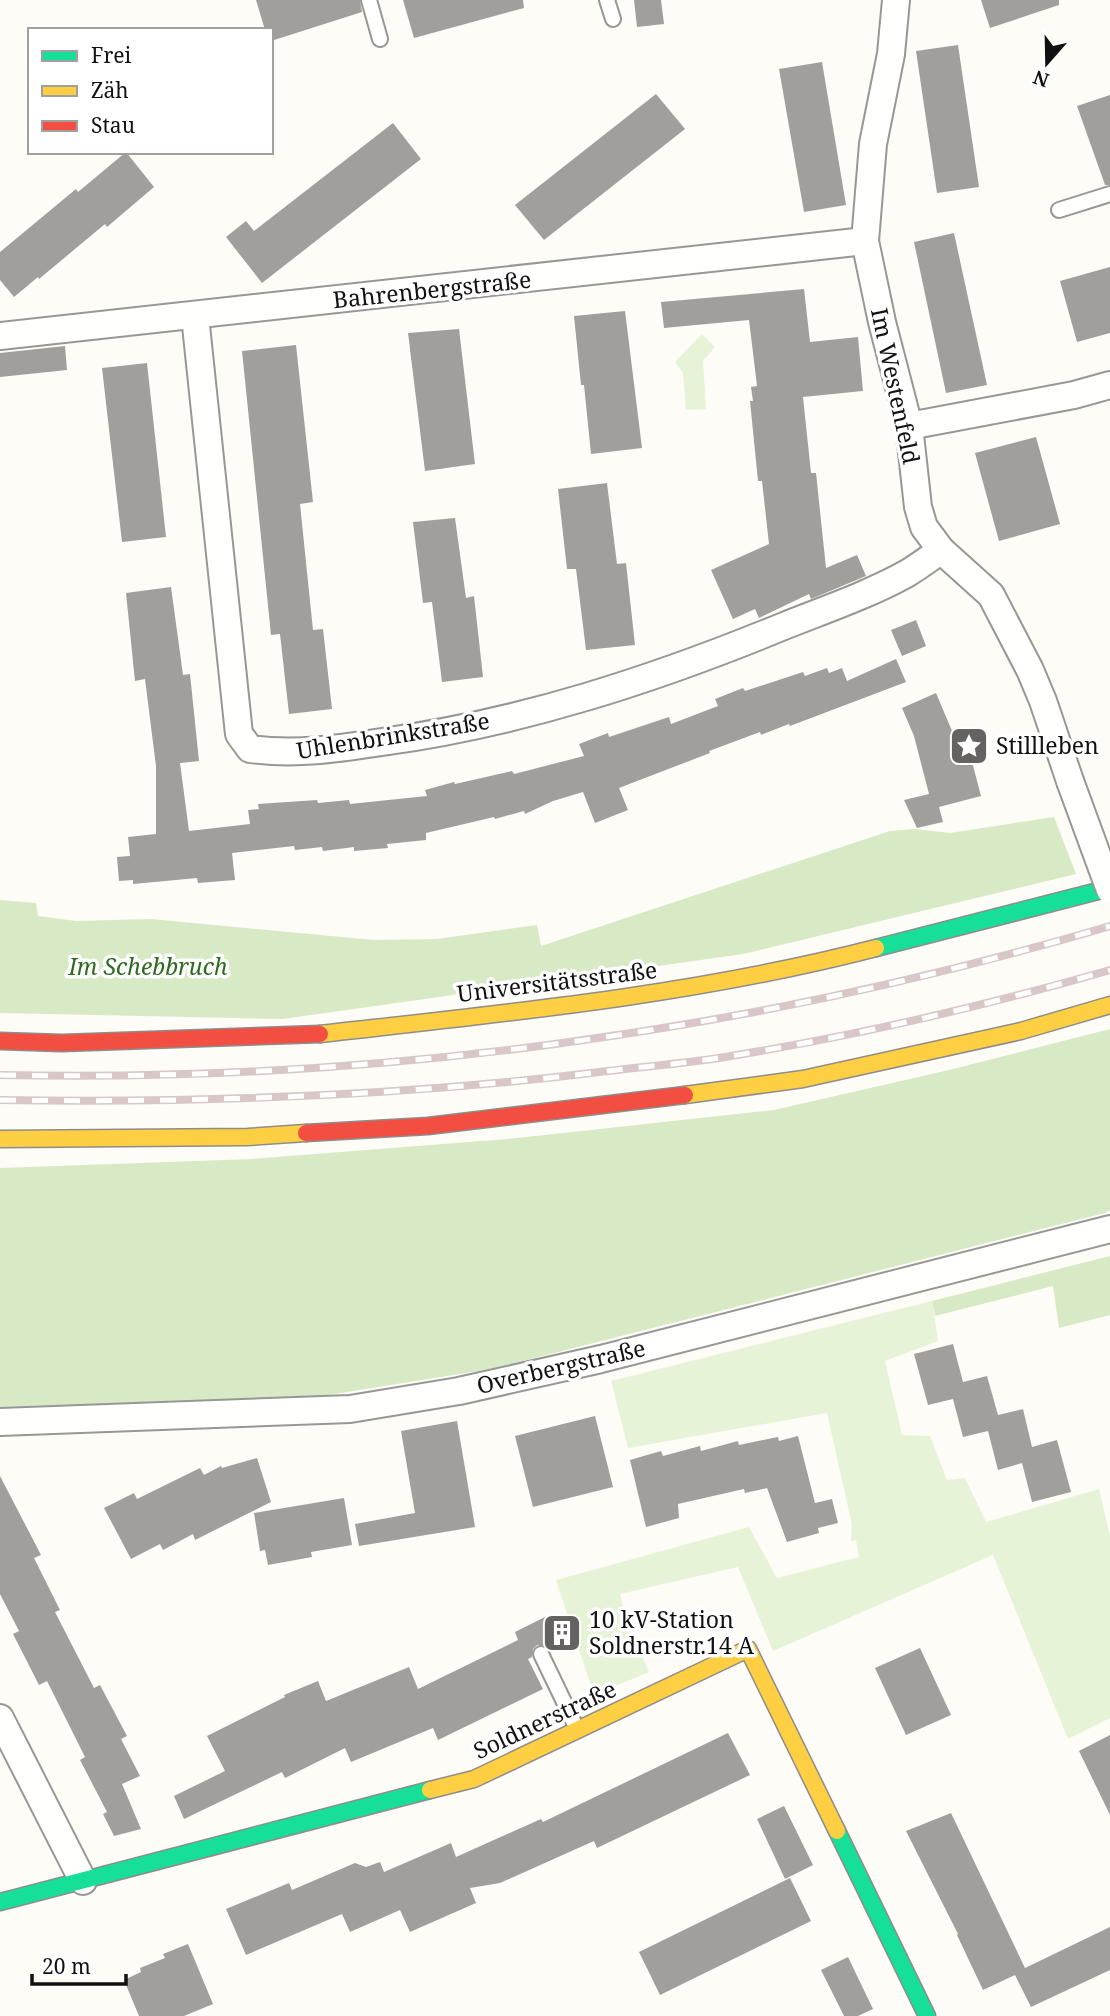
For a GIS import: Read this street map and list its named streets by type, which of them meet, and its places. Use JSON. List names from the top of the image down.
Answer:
{
  "streets": {
    "main road": ["Universitätsstraße", "Soldnerstraße"],
    "street": [
      "Bahrenbergstraße",
      "Im Westenfeld",
      "Uhlenbrinkstraße",
      "Overbergstraße"
    ]
  },
  "crossings": [
    ["Bahrenbergstraße", "Im Westenfeld"],
    ["Bahrenbergstraße", "Uhlenbrinkstraße"],
    ["Im Westenfeld", "Uhlenbrinkstraße"],
    ["Im Westenfeld", "Universitätsstraße"]
  ],
  "parks": ["Im Schebbruch"],
  "places": {
    "place": ["Stillleben"],
    "building": ["10 kV-Station Soldnerstr.14 A"]
  },
  "legend": ["Frei", "Zäh", "Stau"],
  "scale_bar": "20 m",
  "north": "bottom"
}
